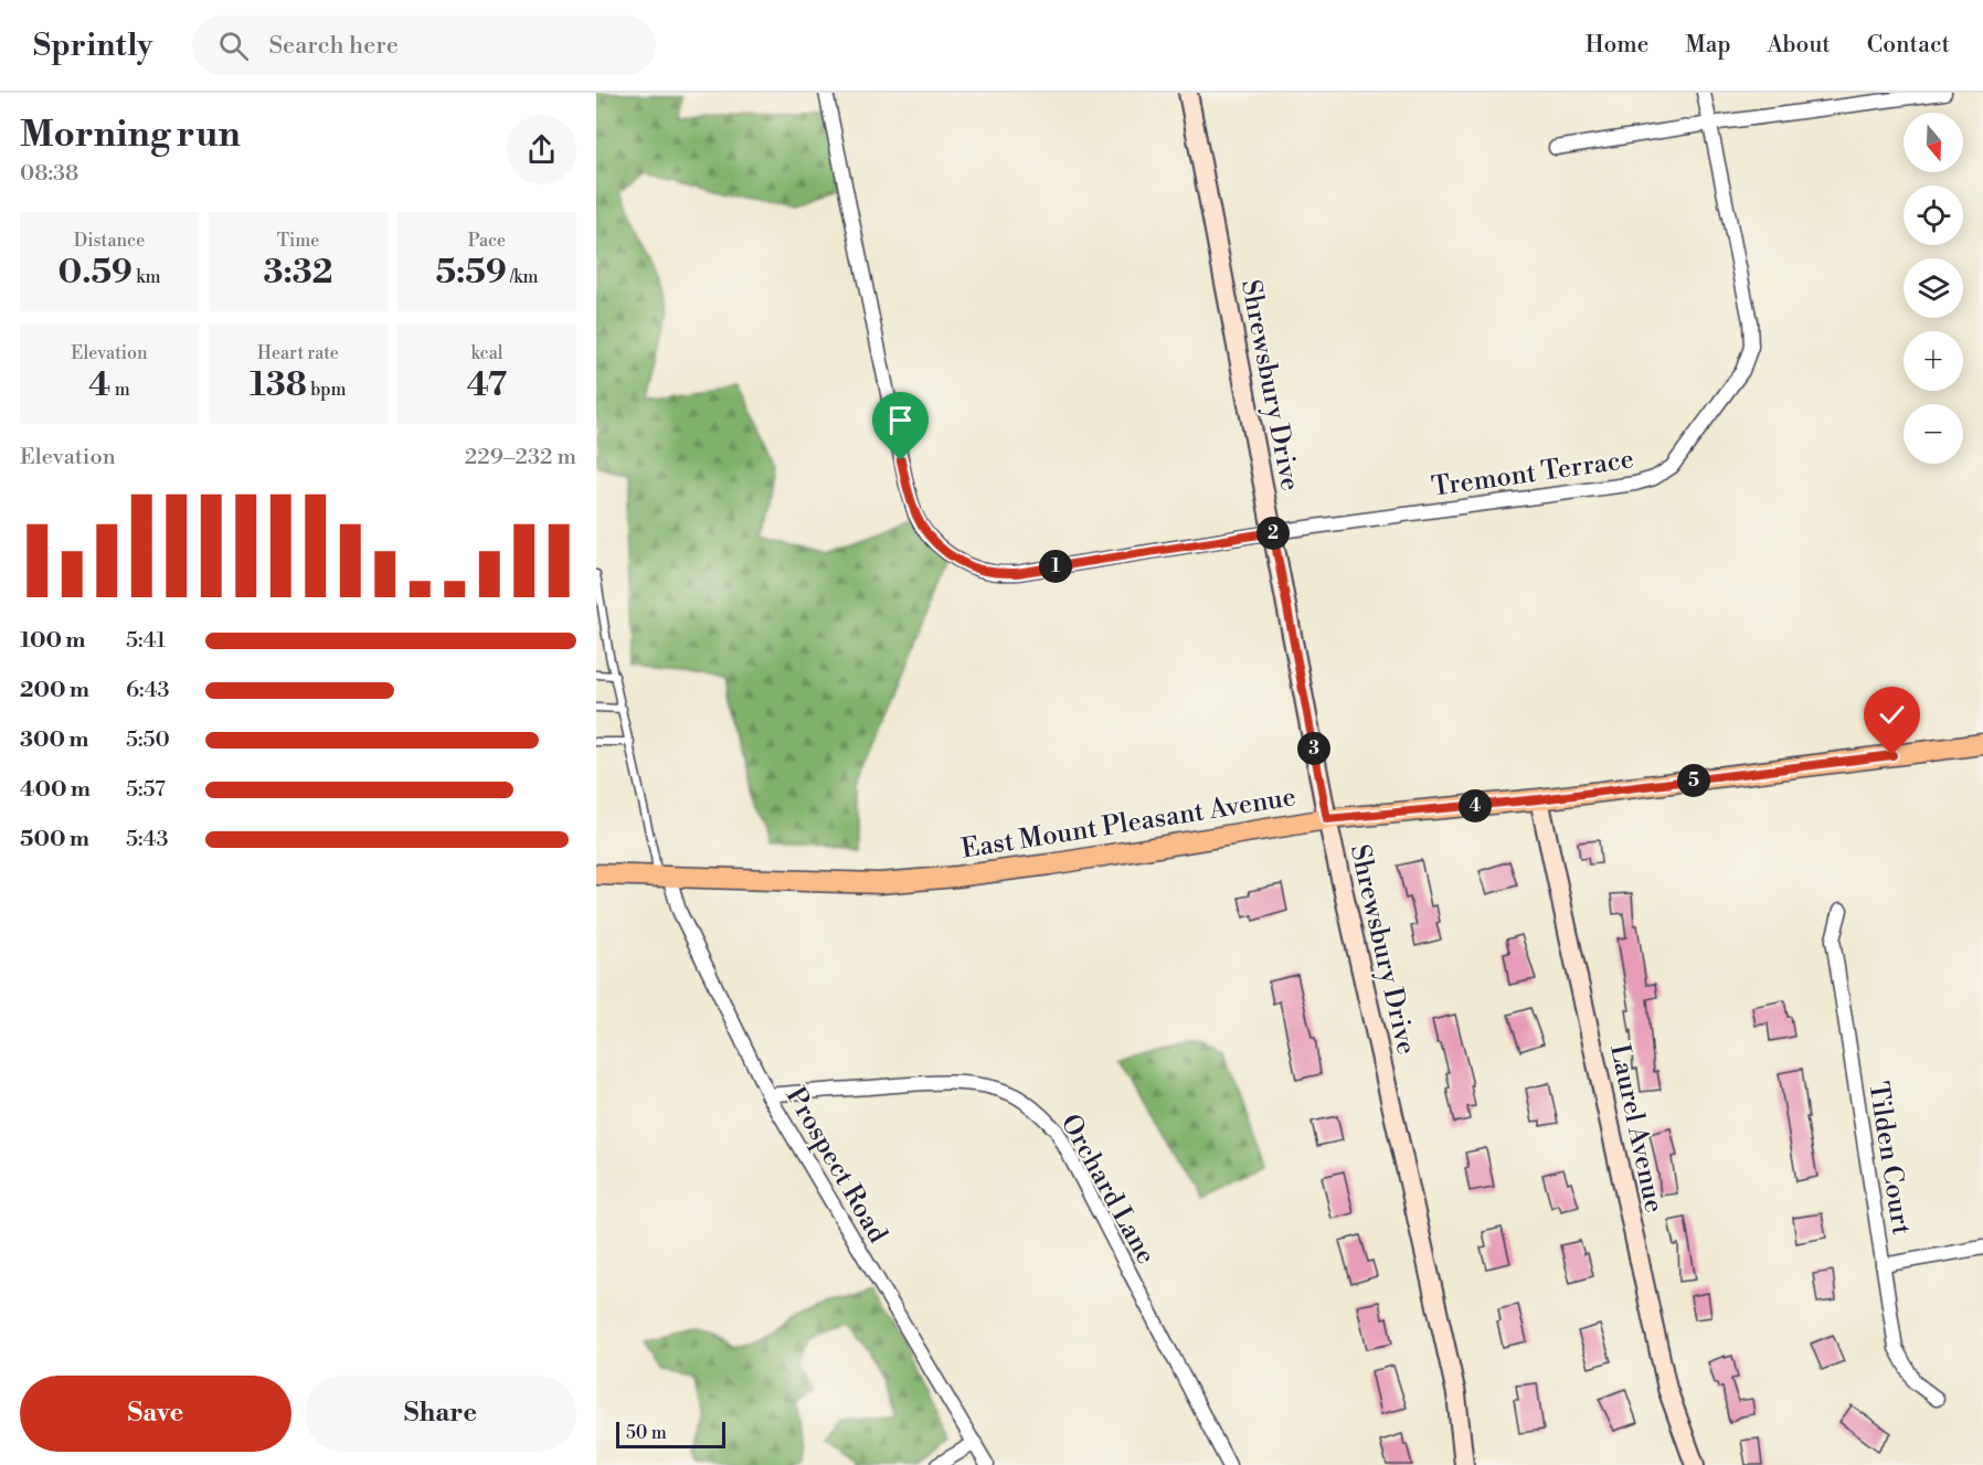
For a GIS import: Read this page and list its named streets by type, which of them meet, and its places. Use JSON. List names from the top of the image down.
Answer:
{
  "streets": {
    "main road": ["Shrewsbury Drive", "East Mount Pleasant Avenue", "Laurel Avenue"],
    "street": [
      "Tremont Terrace",
      "Tilden Court",
      "Prospect Road",
      "Orchard Lane"
    ]
  },
  "crossings": [
    ["Shrewsbury Drive", "Tremont Terrace"],
    ["Shrewsbury Drive", "East Mount Pleasant Avenue"],
    ["East Mount Pleasant Avenue", "Laurel Avenue"],
    ["East Mount Pleasant Avenue", "Prospect Road"],
    ["Prospect Road", "Orchard Lane"]
  ],
  "scale_bar": "50 m",
  "north": "bottom",
  "page": {
    "header": "Sprintly",
    "search": "Search here",
    "nav": [
      "Home",
      "Map",
      "About",
      "Contact"
    ],
    "heading": ["Morning run", "08:38"],
    "map_buttons": ["+", "−"],
    "stats": [
      ["Distance", "0.59 km"],
      ["Time", "3:32"],
      ["Pace", "5:59 /km"],
      ["Elevation", "4 m"],
      ["Heart rate", "138 bpm"],
      ["kcal", "47"]
    ],
    "chart": ["Elevation", "229–232 m"],
    "pins": [
      "2",
      "1",
      "3",
      "5",
      "4"
    ],
    "list": [
      {
        "name": "100 m",
        "note": "5:41"
      },
      {
        "name": "200 m",
        "note": "6:43"
      },
      {
        "name": "300 m",
        "note": "5:50"
      },
      {
        "name": "400 m",
        "note": "5:57"
      },
      {
        "name": "500 m",
        "note": "5:43"
      }
    ],
    "buttons": ["Save", "Share"],
    "scale": "50 m"
  }
}
